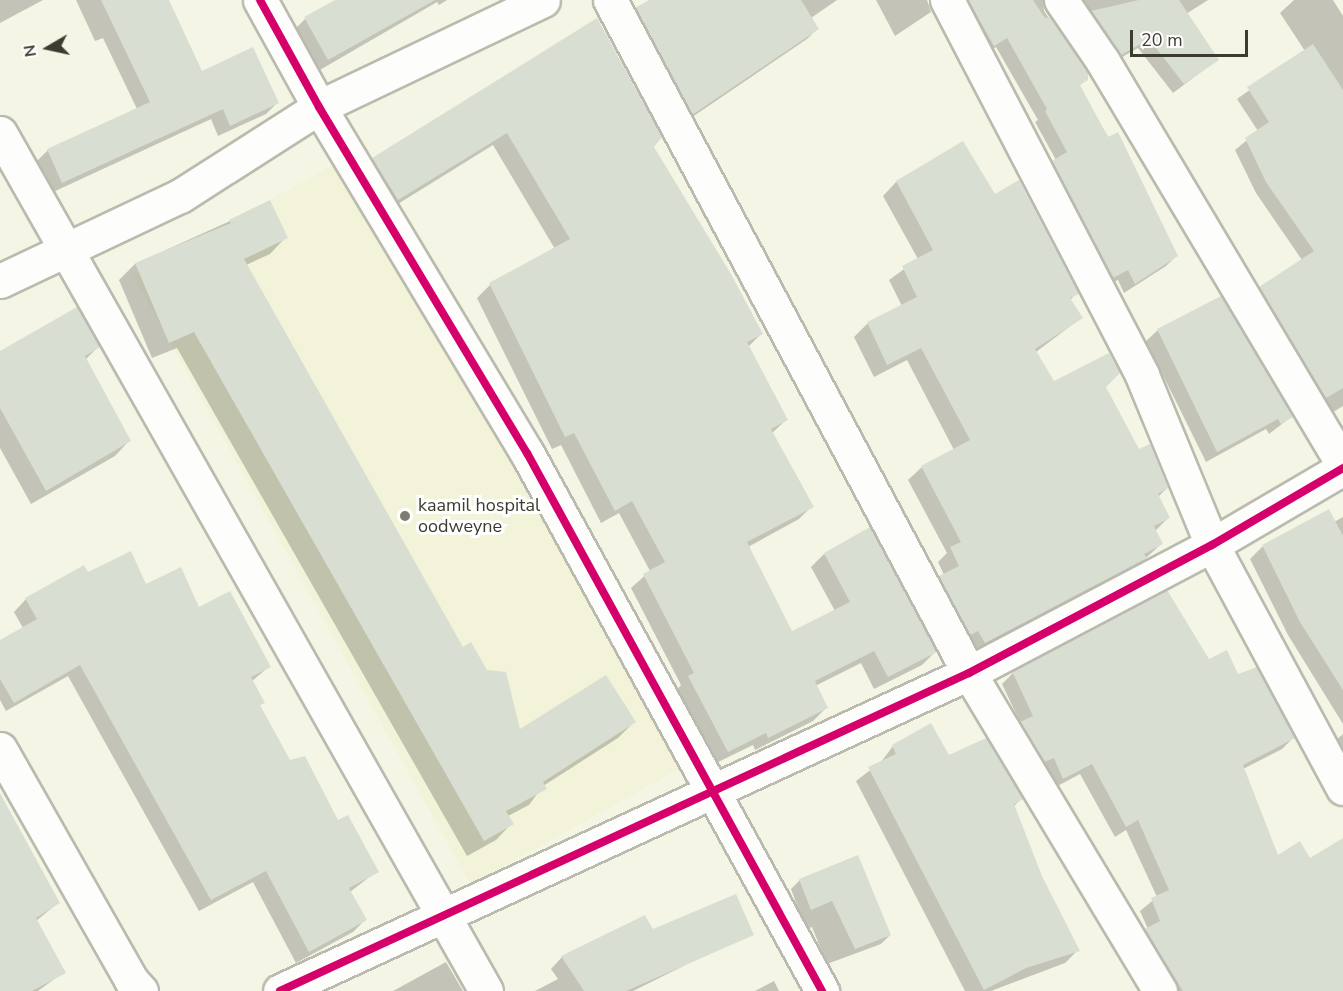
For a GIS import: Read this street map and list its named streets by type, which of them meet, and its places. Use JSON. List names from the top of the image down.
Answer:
{
  "places": ["kaamil hospital oodweyne"],
  "scale_bar": "20 m",
  "north": "left"
}
